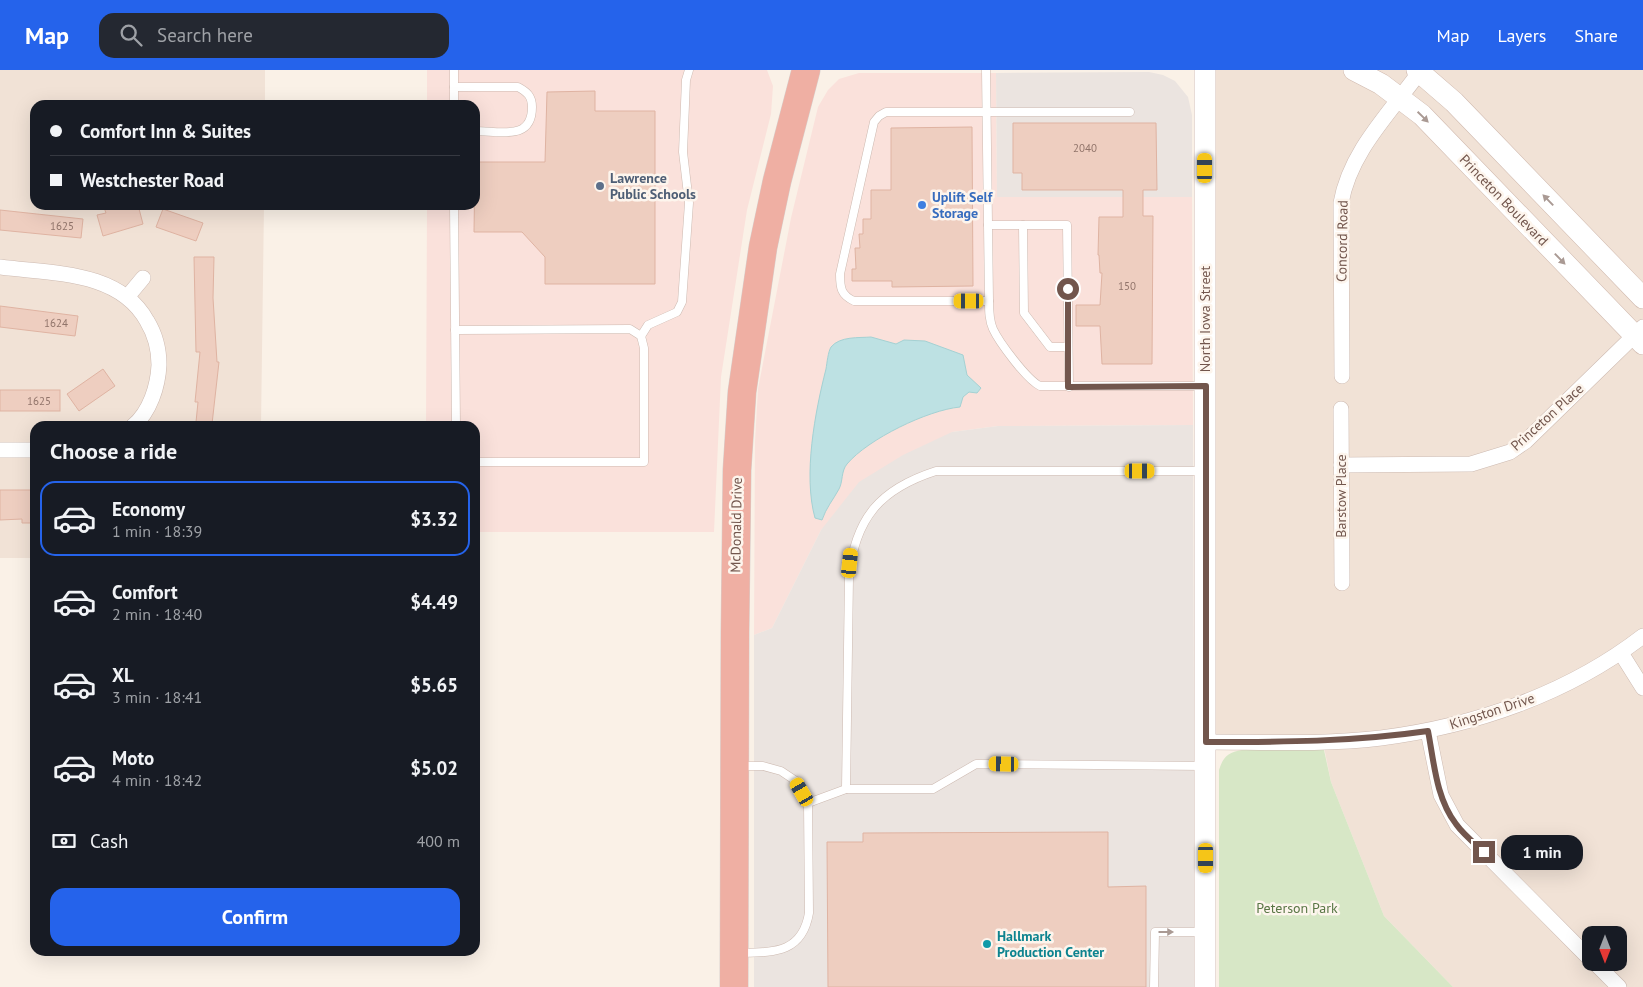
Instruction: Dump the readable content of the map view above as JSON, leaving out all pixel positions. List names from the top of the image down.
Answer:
{
  "streets": {
    "highway": ["McDonald Drive"],
    "main road": ["Princeton Boulevard", "North Iowa Street"],
    "street": [
      "Concord Road",
      "Princeton Place",
      "Barstow Place",
      "Kingston Drive"
    ]
  },
  "crossings": [
    ["Princeton Boulevard", "Concord Road"],
    ["Princeton Boulevard", "Princeton Place"],
    ["North Iowa Street", "Kingston Drive"],
    ["Princeton Place", "Barstow Place"]
  ],
  "parks": ["Peterson Park"],
  "places": ["Lawrence Public Schools", "Uplift Self Storage", "Hallmark Production Center"],
  "house_numbers": [
    "2040",
    "1625",
    "150",
    "1624",
    "1625"
  ],
  "north": "bottom",
  "page": {
    "header": "Map",
    "search": "Search here",
    "nav": ["Map", "Layers", "Share"],
    "banner": ["Comfort Inn & Suites", "Westchester Road"],
    "heading": "Choose a ride",
    "list": [
      {
        "name": "Economy",
        "note": "1 min · 18:39",
        "value": "$3.32"
      },
      {
        "name": "Comfort",
        "note": "2 min · 18:40",
        "value": "$4.49"
      },
      {
        "name": "XL",
        "note": "3 min · 18:41",
        "value": "$5.65"
      },
      {
        "name": "Moto",
        "note": "4 min · 18:42",
        "value": "$5.02"
      }
    ],
    "pay": ["Cash", "400 m"],
    "bubble": "1 min",
    "buttons": "Confirm"
  }
}
